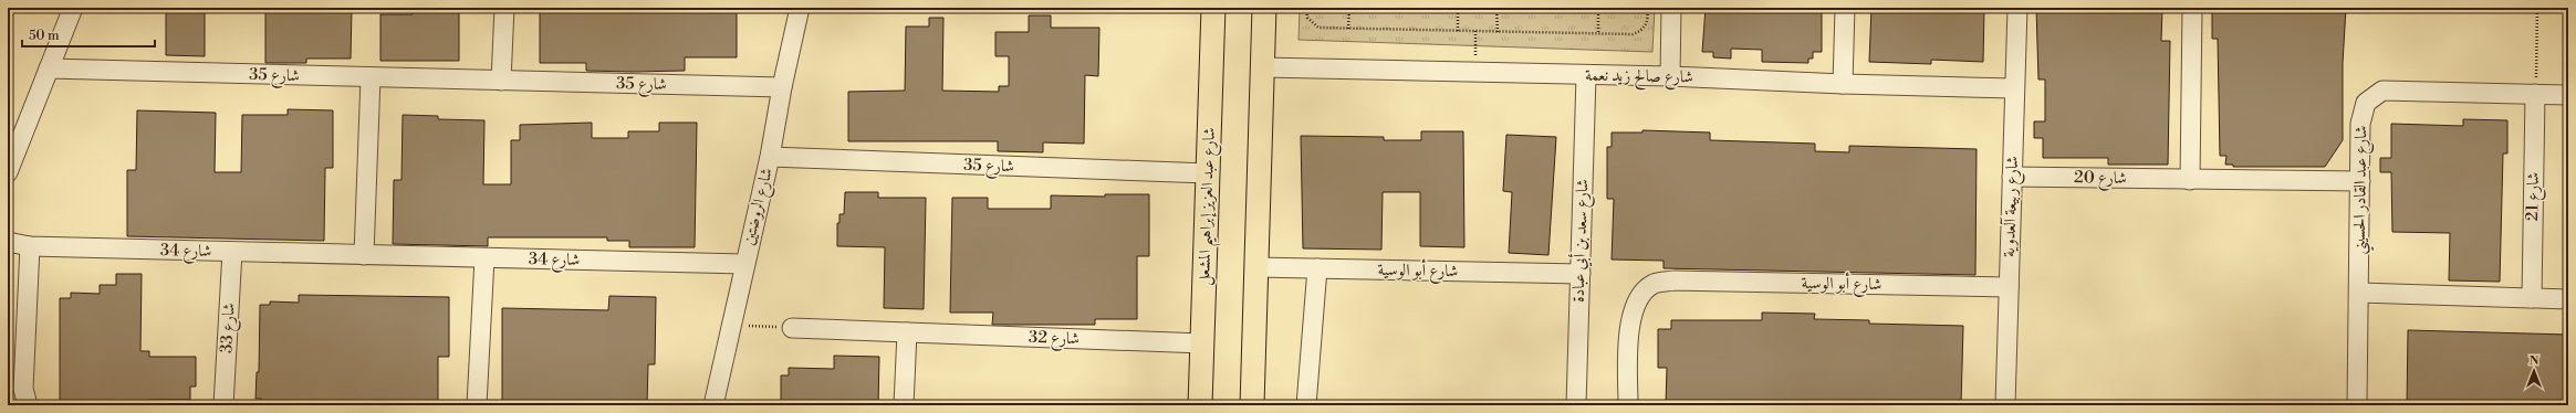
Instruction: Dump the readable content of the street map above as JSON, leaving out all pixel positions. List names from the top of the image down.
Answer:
{
  "streets": {
    "main road": ["شارع عبد العزيز إبراهيم المشعل"],
    "street": [
      "شارع 35",
      "شارع صالح زيد نعمة",
      "شارع 20",
      "شارع عبد القادر الحسيني",
      "شارع 21",
      "شارع الروضتين",
      "شارع ربيعة آلعدوية",
      "شارع سعد بن أبي عبادة",
      "شارع 34",
      "شارع أبو الوسية",
      "شارع 33",
      "شارع 32"
    ]
  },
  "crossings": [
    ["شارع 35", "شارع الروضتين"],
    ["شارع 35", "شارع عبد العزيز إبراهيم المشعل"],
    ["شارع صالح زيد نعمة", "شارع ربيعة آلعدوية"],
    ["شارع صالح زيد نعمة", "شارع سعد بن أبي عبادة"],
    ["شارع 20", "شارع عبد القادر الحسيني"],
    ["شارع 20", "شارع ربيعة آلعدوية"],
    ["شارع عبد القادر الحسيني", "شارع 21"],
    ["شارع الروضتين", "شارع 34"],
    ["شارع عبد العزيز إبراهيم المشعل", "شارع 32"],
    ["شارع ربيعة آلعدوية", "شارع أبو الوسية"],
    ["شارع سعد بن أبي عبادة", "شارع أبو الوسية"],
    ["شارع 34", "شارع 33"]
  ],
  "scale_bar": "50 m",
  "north": "top"
}
